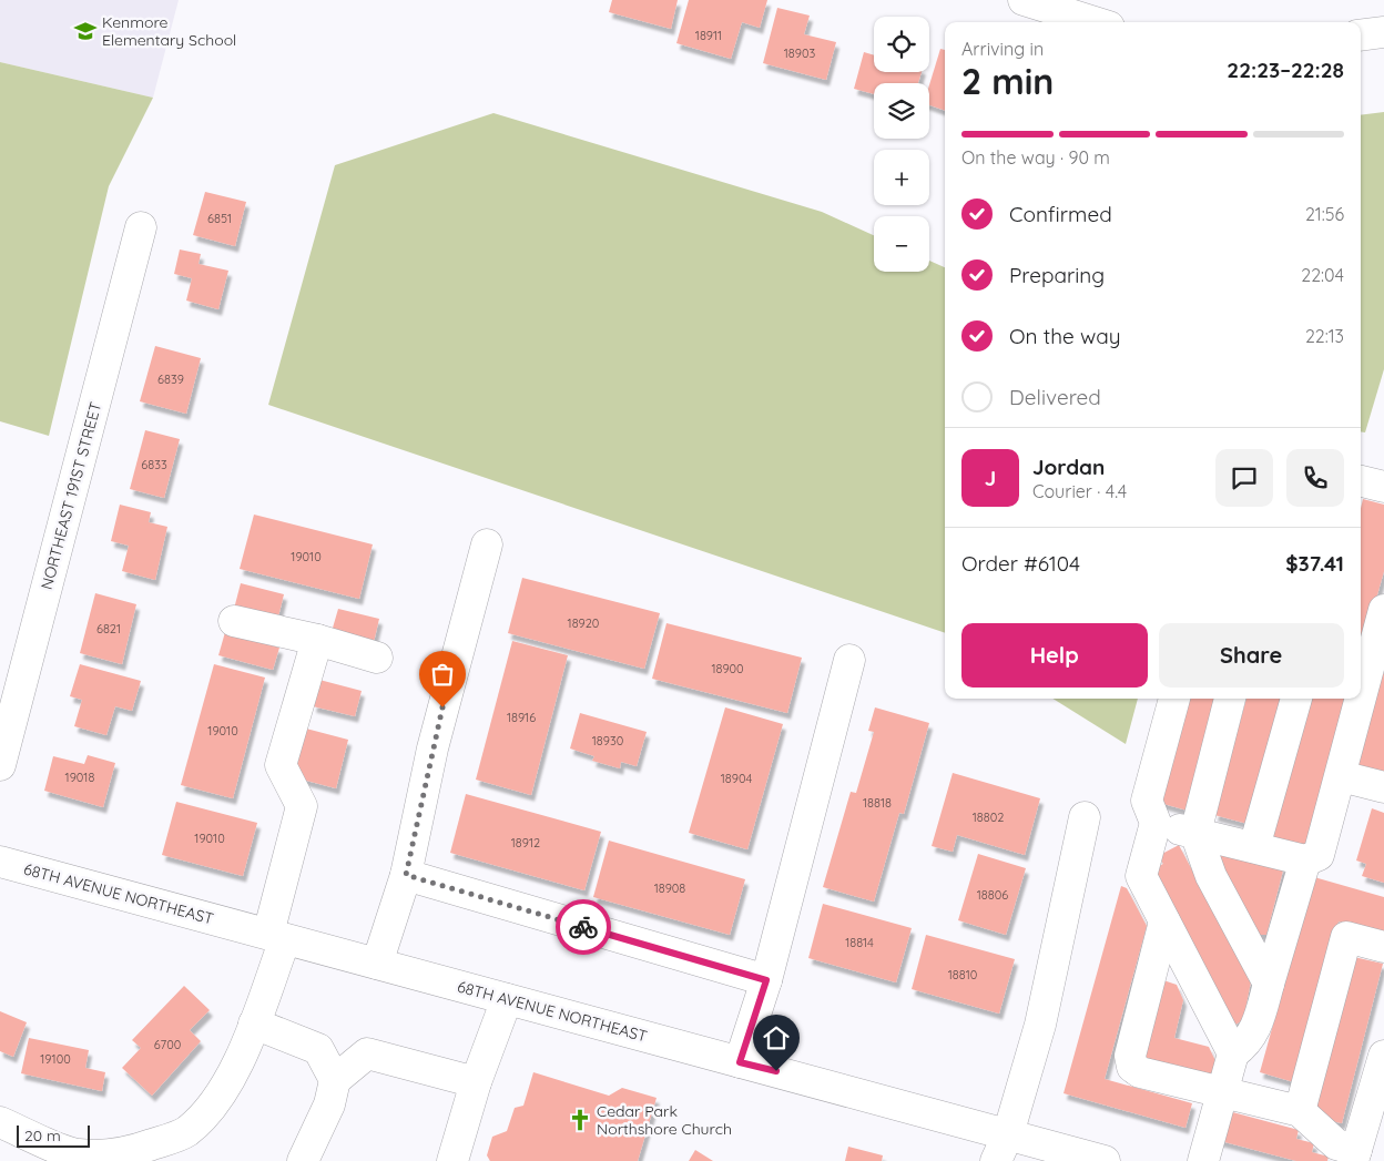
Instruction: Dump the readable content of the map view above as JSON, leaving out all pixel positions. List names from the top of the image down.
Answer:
{
  "streets": {
    "street": ["NORTHEAST 191ST STREET", "68TH AVENUE NORTHEAST"]
  },
  "places": {
    "school or university": ["Kenmore Elementary School"],
    "church": ["Cedar Park Northshore Church"]
  },
  "house_numbers": [
    "18911",
    "18903",
    "6851",
    "6839",
    "6833",
    "19010",
    "18920",
    "6821",
    "18900",
    "18916",
    "19010",
    "18930",
    "19018",
    "18904",
    "18818",
    "18802",
    "19010",
    "18912",
    "18908",
    "18806",
    "18814",
    "18810",
    "6700",
    "19100"
  ],
  "scale_bar": "20 m",
  "page": {
    "map_buttons": ["+", "−"],
    "heading": ["2 min", "Arriving in", "22:23–22:28"],
    "panel": [
      "Jordan",
      "Courier · 4.4",
      "Order #6104",
      "$37.41"
    ],
    "bar": "On the way · 90 m",
    "list": [
      ["Confirmed", "21:56"],
      ["Preparing", "22:04"],
      ["On the way", "22:13"],
      "Delivered"
    ],
    "round": "J",
    "buttons": ["Help", "Share"],
    "scale": "20 m"
  }
}
